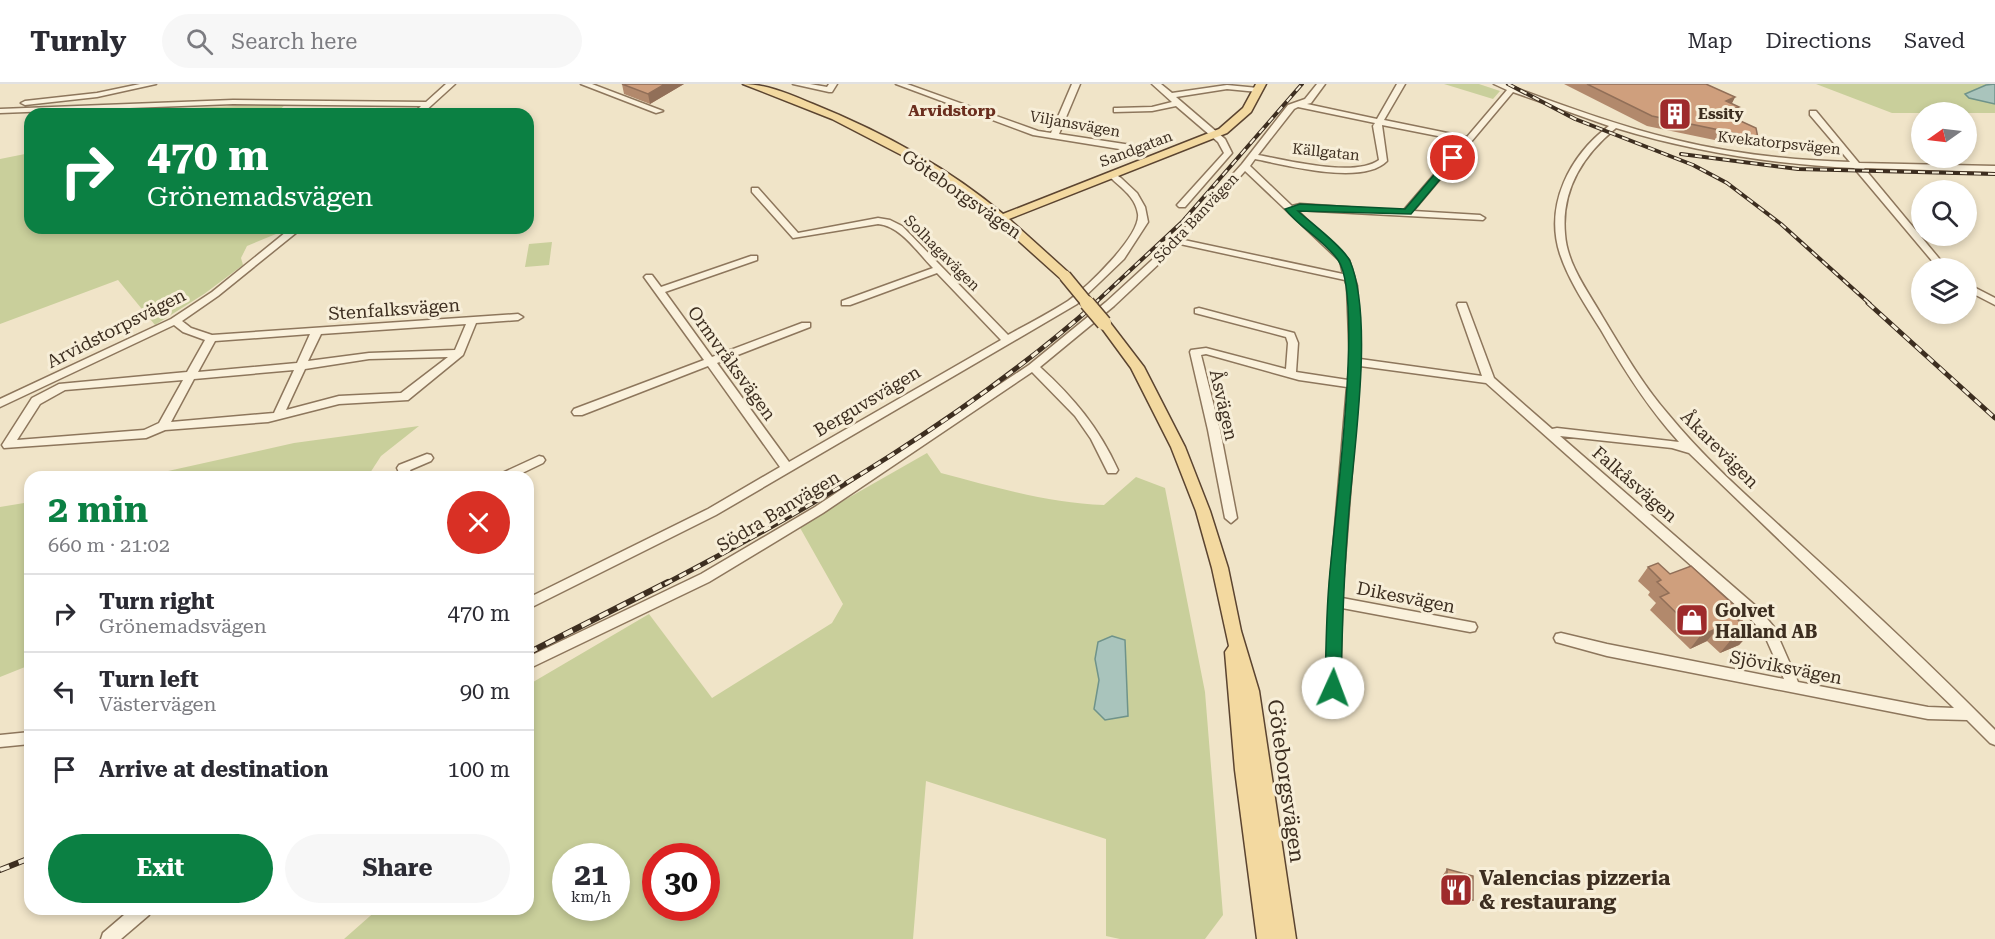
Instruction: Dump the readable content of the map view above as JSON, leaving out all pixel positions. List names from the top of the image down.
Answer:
{
  "streets": {
    "main road": ["Sandgatan", "Göteborgsvägen"],
    "street": [
      "Viljansvägen",
      "Kvekatorpsvägen",
      "Källgatan",
      "Södra Banvägen",
      "Solhagavägen",
      "Stenfalksvägen",
      "Arvidstorpsvägen",
      "Ormvråksvägen",
      "Berguvsvägen",
      "Åsvägen",
      "Åkarevägen",
      "Falkåsvägen",
      "Dikesvägen",
      "Sjöviksvägen"
    ]
  },
  "crossings": [
    ["Kvekatorpsvägen", "Åkarevägen"],
    ["Sandgatan", "Göteborgsvägen"],
    ["Sandgatan", "Berguvsvägen"],
    ["Källgatan", "Södra Banvägen"],
    ["Solhagavägen", "Berguvsvägen"],
    ["Stenfalksvägen", "Arvidstorpsvägen"],
    ["Ormvråksvägen", "Berguvsvägen"],
    ["Åkarevägen", "Sjöviksvägen"],
    ["Falkåsvägen", "Sjöviksvägen"]
  ],
  "districts": ["Arvidstorp"],
  "places": {
    "building": ["Essity"],
    "shop": ["Golvet Halland AB"],
    "restaurant": ["Valencias pizzeria & restaurang"]
  },
  "north": "left",
  "page": {
    "header": "Turnly",
    "search": "Search here",
    "nav": ["Map", "Directions", "Saved"],
    "turn": ["470 m", "Grönemadsvägen"],
    "heading": ["2 min", "660 m · 21:02"],
    "list": [
      {
        "name": "Turn right",
        "note": "Grönemadsvägen",
        "value": "470 m"
      },
      {
        "name": "Turn left",
        "note": "Västervägen",
        "value": "90 m"
      },
      {
        "name": "Arrive at destination",
        "value": "100 m"
      }
    ],
    "buttons": ["Exit", "Share"],
    "speed": "21 km/h",
    "limit": "30"
  }
}
